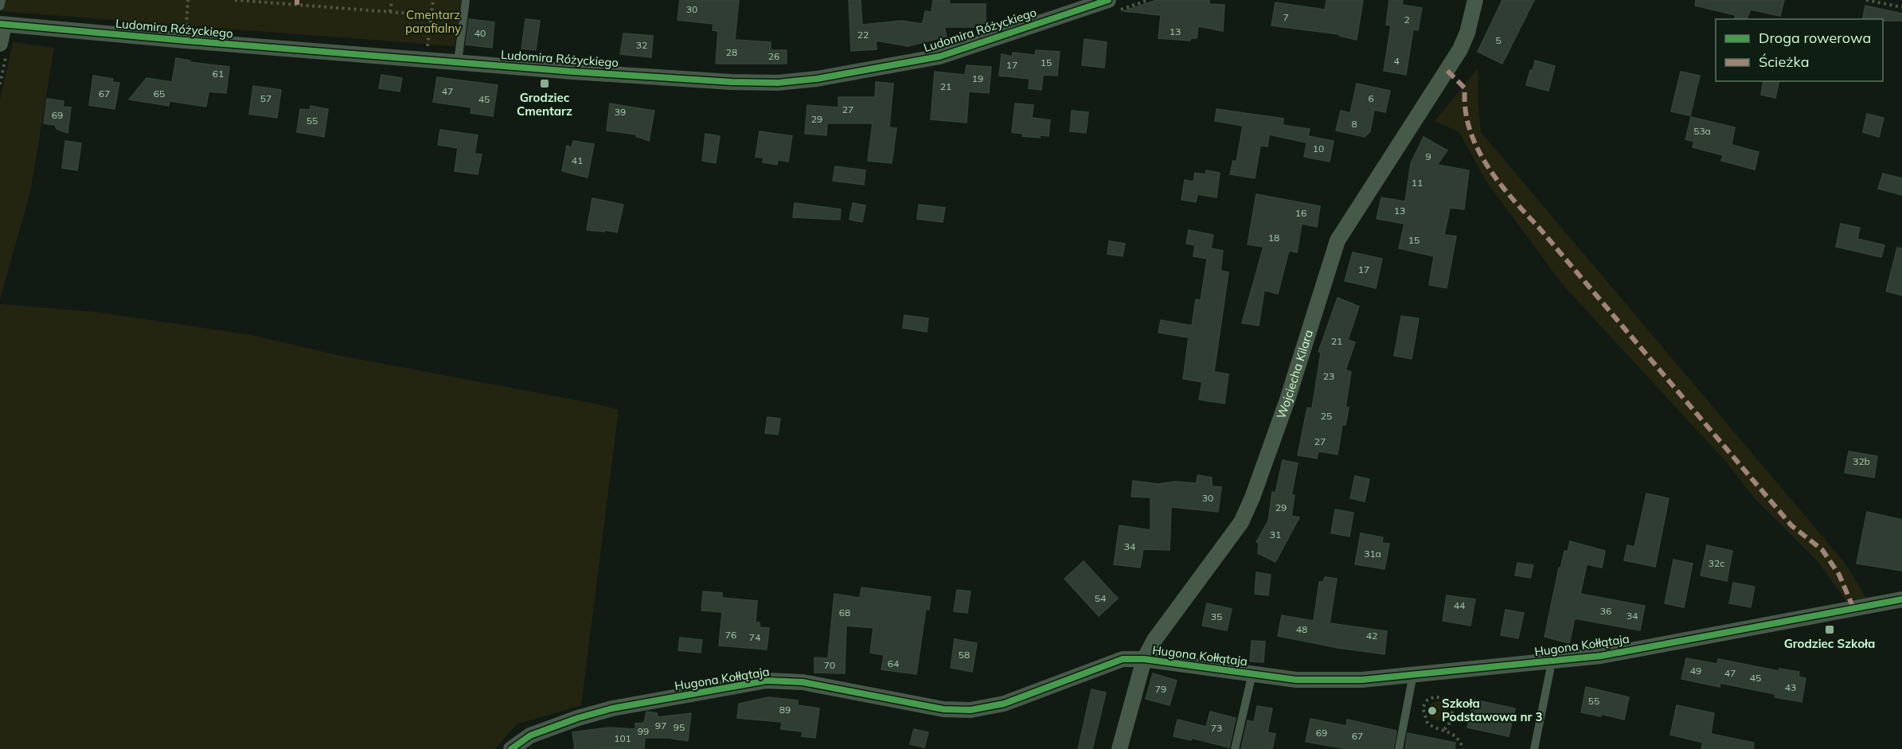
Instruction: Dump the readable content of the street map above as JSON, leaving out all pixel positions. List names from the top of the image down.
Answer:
{
  "streets": {
    "street": ["Ludomira Różyckiego", "Wojciecha Kilara", "Hugona Kołłątaja"]
  },
  "crossings": [
    ["Wojciecha Kilara", "Hugona Kołłątaja"]
  ],
  "parks": ["Cmentarz parafialny"],
  "places": {
    "transit": ["Grodziec Cmentarz", "Grodziec Szkoła"],
    "other": ["Szkoła Podstawowa nr 3"]
  },
  "house_numbers": [
    "30",
    "7",
    "2",
    "13",
    "40",
    "22",
    "5",
    "32",
    "28",
    "26",
    "4",
    "15",
    "17",
    "61",
    "19",
    "21",
    "47",
    "67",
    "65",
    "57",
    "6",
    "45",
    "27",
    "39",
    "69",
    "29",
    "55",
    "8",
    "53a",
    "10",
    "9",
    "41",
    "11",
    "13",
    "16",
    "18",
    "15",
    "17",
    "21",
    "23",
    "25",
    "27",
    "32b",
    "30",
    "29",
    "31",
    "34",
    "31a",
    "32c",
    "54",
    "44",
    "36",
    "68",
    "34",
    "35",
    "48",
    "76",
    "42",
    "74",
    "58",
    "64",
    "70",
    "49",
    "47",
    "45",
    "43",
    "79",
    "55",
    "89",
    "97",
    "95",
    "73",
    "99",
    "69",
    "67",
    "101"
  ],
  "legend": ["Droga rowerowa", "Ścieżka"]
}
